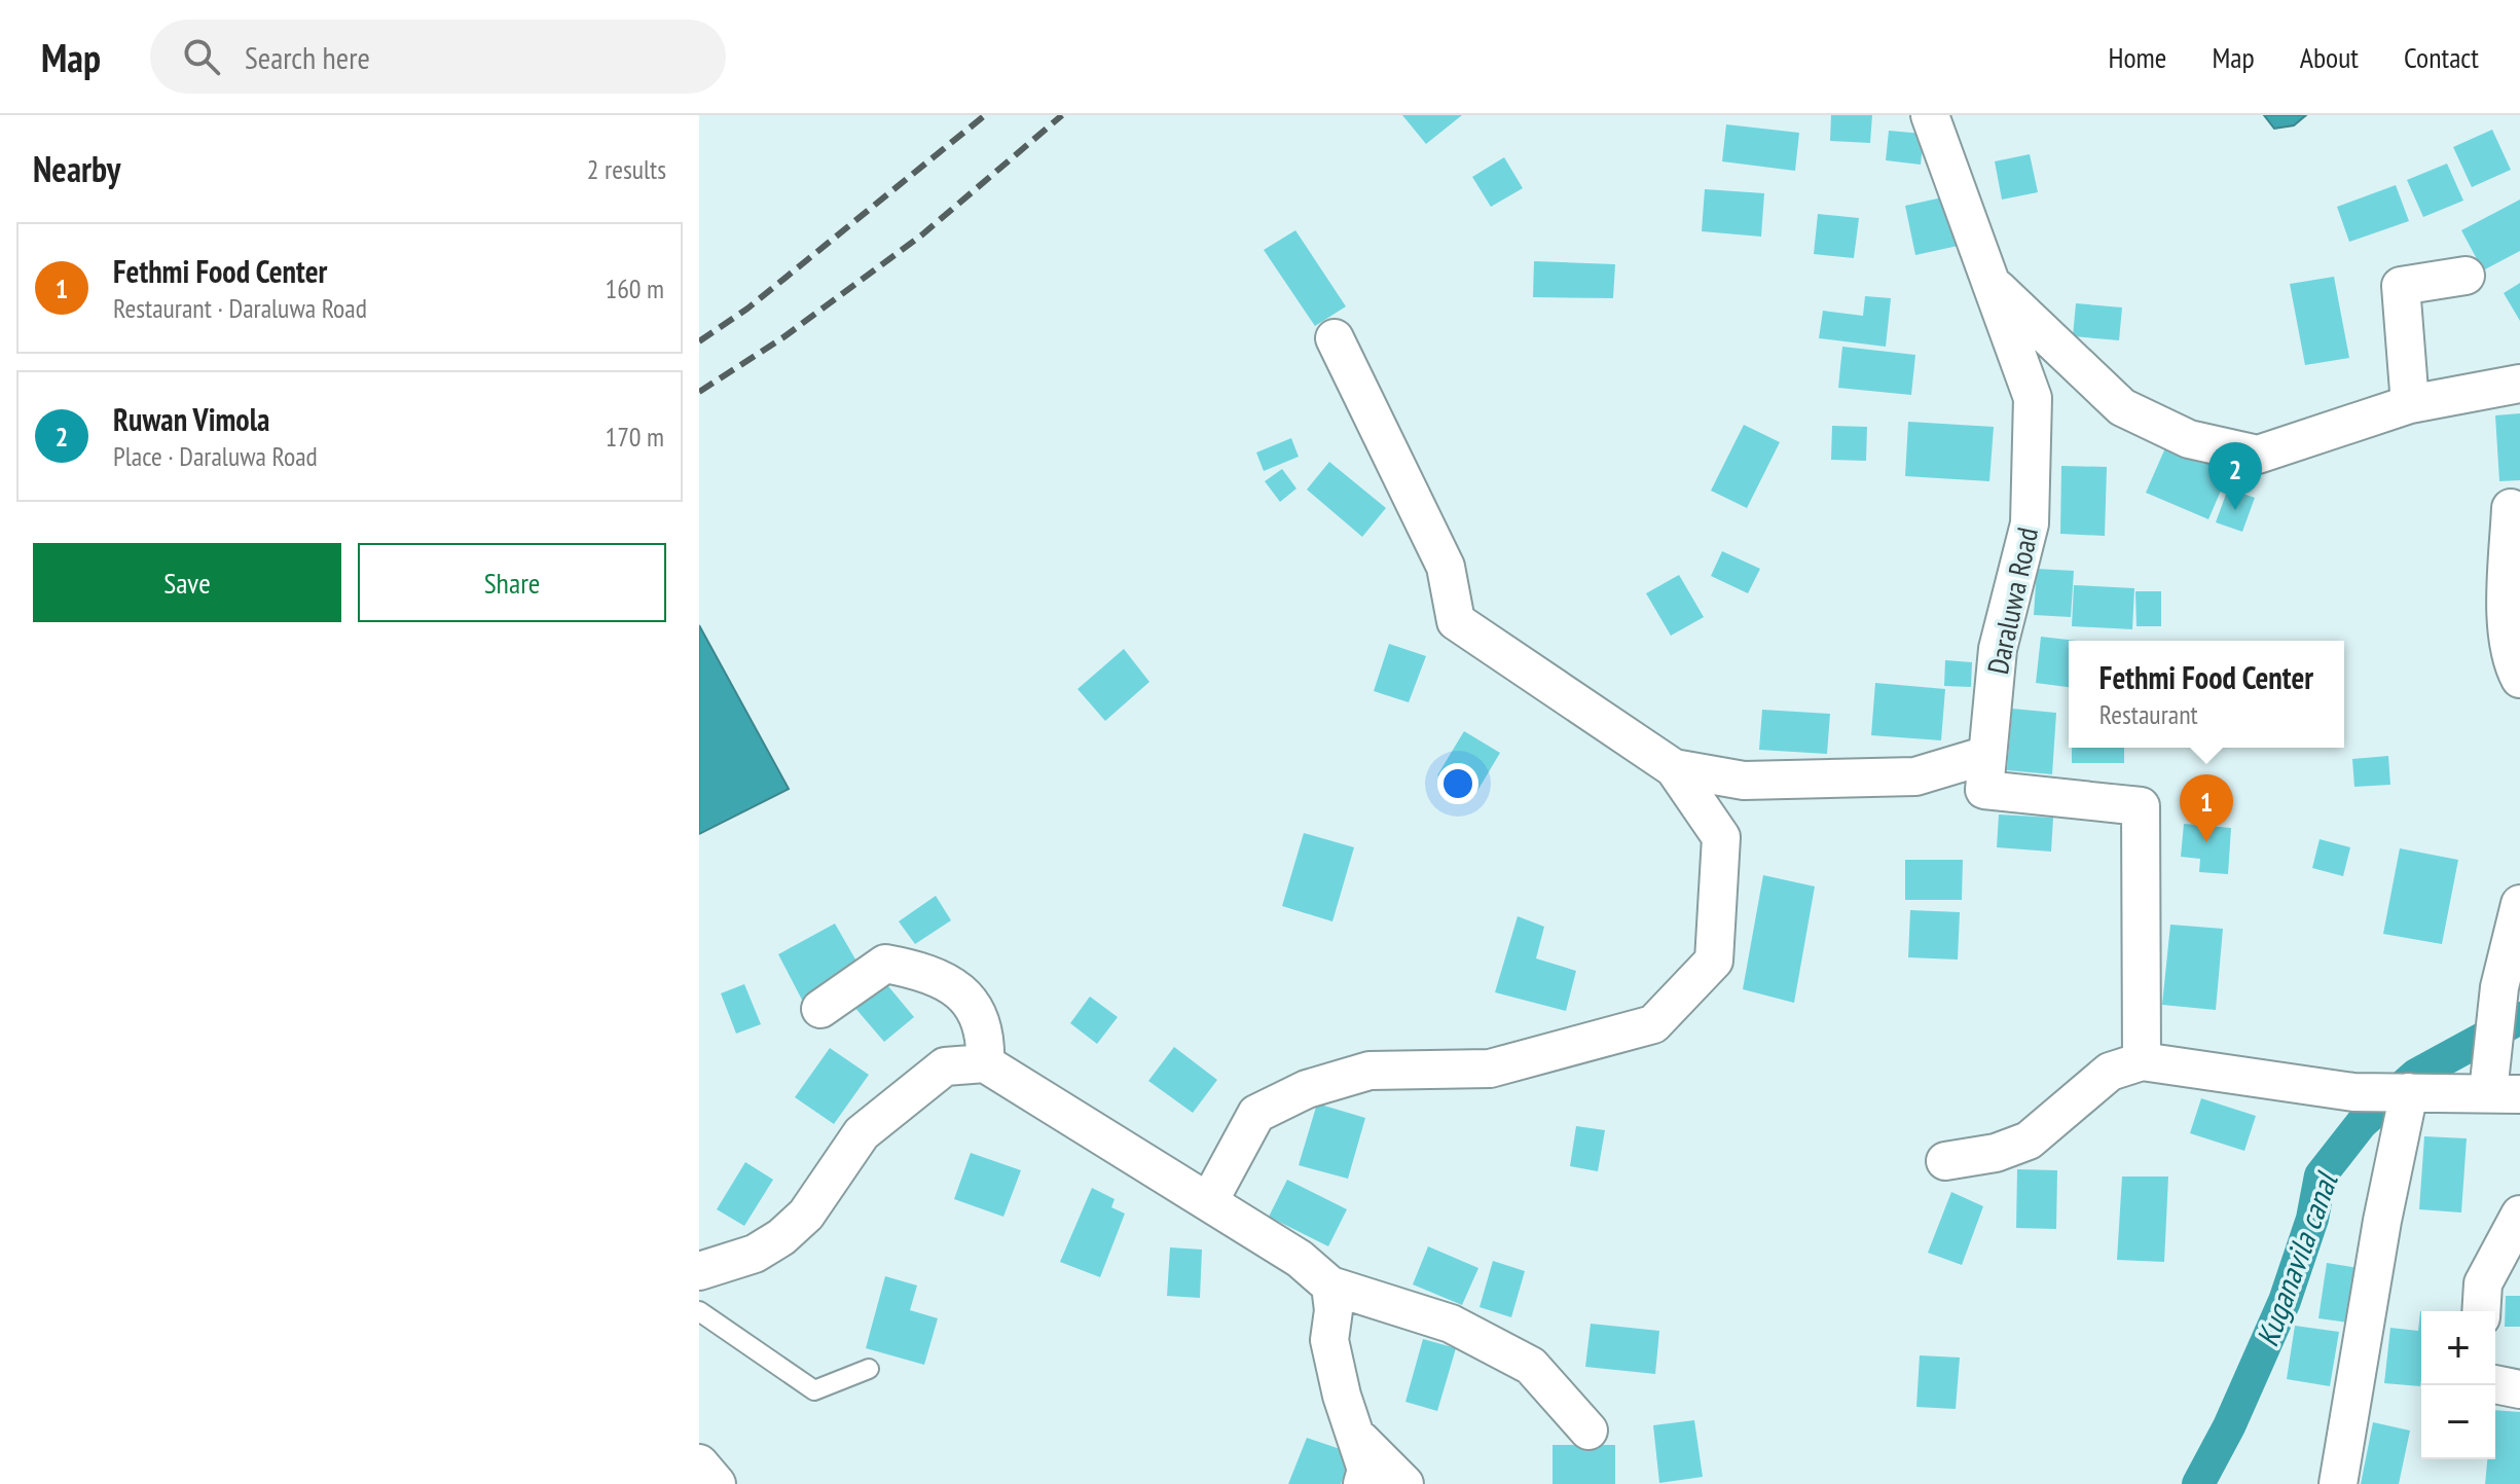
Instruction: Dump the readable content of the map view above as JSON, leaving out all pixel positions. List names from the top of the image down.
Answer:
{
  "streets": {
    "street": ["Daraluwa Road"]
  },
  "water": ["Kuganavila canal"],
  "page": {
    "header": "Map",
    "search": "Search here",
    "nav": [
      "Home",
      "Map",
      "About",
      "Contact"
    ],
    "heading": ["Nearby", "2 results"],
    "list": [
      {
        "mark": "1",
        "name": "Fethmi Food Center",
        "note": "Restaurant · Daraluwa Road",
        "value": "160 m"
      },
      {
        "mark": "2",
        "name": "Ruwan Vimola",
        "note": "Place · Daraluwa Road",
        "value": "170 m"
      }
    ],
    "pins": ["2", "1"],
    "buttons": ["Save", "Share"],
    "popup": ["Fethmi Food Center", "Restaurant"],
    "map_buttons": ["+", "−"]
  }
}
